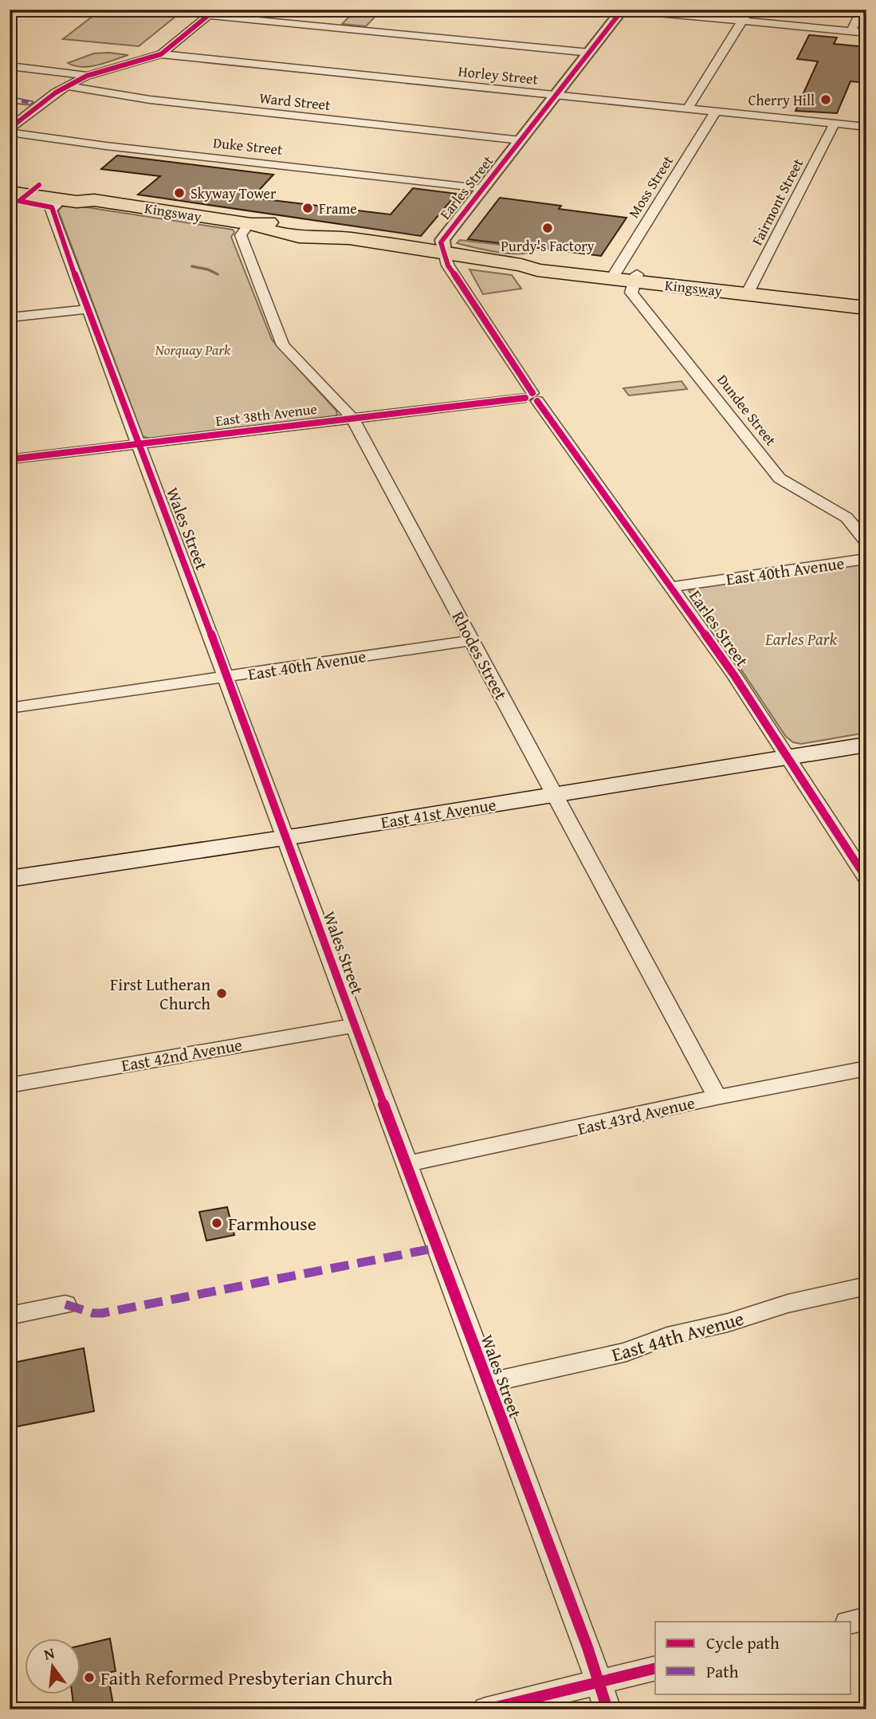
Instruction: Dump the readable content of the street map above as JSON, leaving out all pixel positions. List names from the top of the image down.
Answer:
{
  "streets": {
    "main road": ["Kingsway", "East 41st Avenue"],
    "street": [
      "Horley Street",
      "Ward Street",
      "Duke Street",
      "Moss Street",
      "Earles Street",
      "Fairmont Street",
      "Dundee Street",
      "East 38th Avenue",
      "Wales Street",
      "East 40th Avenue",
      "Rhodes Street",
      "East 42nd Avenue",
      "East 43rd Avenue",
      "East 44th Avenue"
    ]
  },
  "crossings": [
    ["Horley Street", "Moss Street"],
    ["Horley Street", "Earles Street"],
    ["Horley Street", "Fairmont Street"],
    ["Ward Street", "Earles Street"],
    ["Duke Street", "Earles Street"],
    ["Moss Street", "Kingsway"],
    ["Earles Street", "Kingsway"],
    ["Earles Street", "East 38th Avenue"],
    ["Earles Street", "East 40th Avenue"],
    ["Earles Street", "East 41st Avenue"],
    ["Fairmont Street", "Kingsway"],
    ["Kingsway", "Dundee Street"],
    ["Kingsway", "Wales Street"],
    ["Kingsway", "Rhodes Street"],
    ["East 38th Avenue", "Wales Street"],
    ["East 38th Avenue", "Rhodes Street"],
    ["Wales Street", "East 40th Avenue"],
    ["Wales Street", "East 41st Avenue"],
    ["Wales Street", "East 42nd Avenue"],
    ["Wales Street", "East 43rd Avenue"],
    ["Wales Street", "East 44th Avenue"],
    ["East 40th Avenue", "Rhodes Street"],
    ["Rhodes Street", "East 41st Avenue"],
    ["Rhodes Street", "East 43rd Avenue"]
  ],
  "parks": ["Norquay Park", "Earles Park"],
  "places": [
    "Cherry Hill",
    "Skyway Tower",
    "Frame",
    "Purdy's Factory",
    "First Lutheran Church",
    "Farmhouse",
    "Faith Reformed Presbyterian Church"
  ],
  "legend": ["Cycle path", "Path"],
  "north": "top"
}
